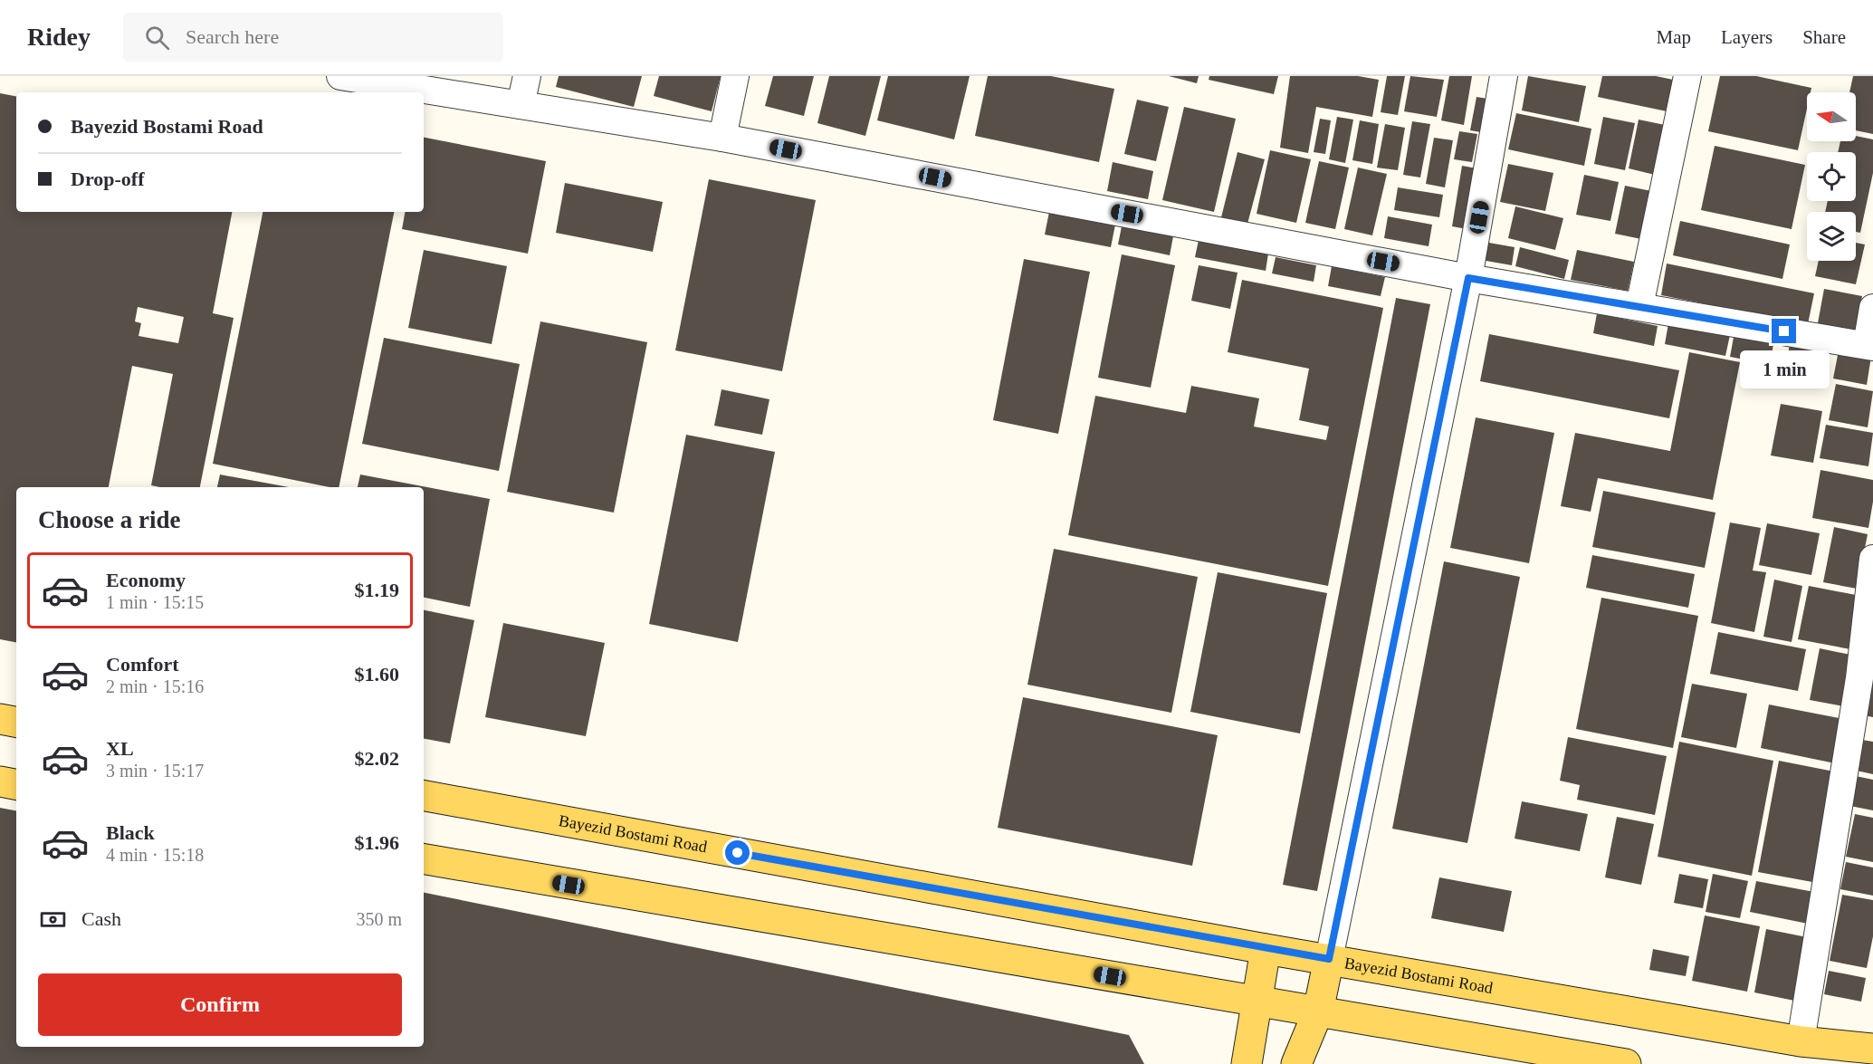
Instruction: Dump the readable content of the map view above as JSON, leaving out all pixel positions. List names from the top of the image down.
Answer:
{
  "streets": {
    "main road": ["Bayezid Bostami Road"]
  },
  "north": "left",
  "page": {
    "header": "Ridey",
    "search": "Search here",
    "nav": ["Map", "Layers", "Share"],
    "banner": ["Bayezid Bostami Road", "Drop-off"],
    "bubble": "1 min",
    "heading": "Choose a ride",
    "list": [
      {
        "name": "Economy",
        "note": "1 min · 15:15",
        "value": "$1.19"
      },
      {
        "name": "Comfort",
        "note": "2 min · 15:16",
        "value": "$1.60"
      },
      {
        "name": "XL",
        "note": "3 min · 15:17",
        "value": "$2.02"
      },
      {
        "name": "Black",
        "note": "4 min · 15:18",
        "value": "$1.96"
      }
    ],
    "pay": ["Cash", "350 m"],
    "buttons": "Confirm"
  }
}
